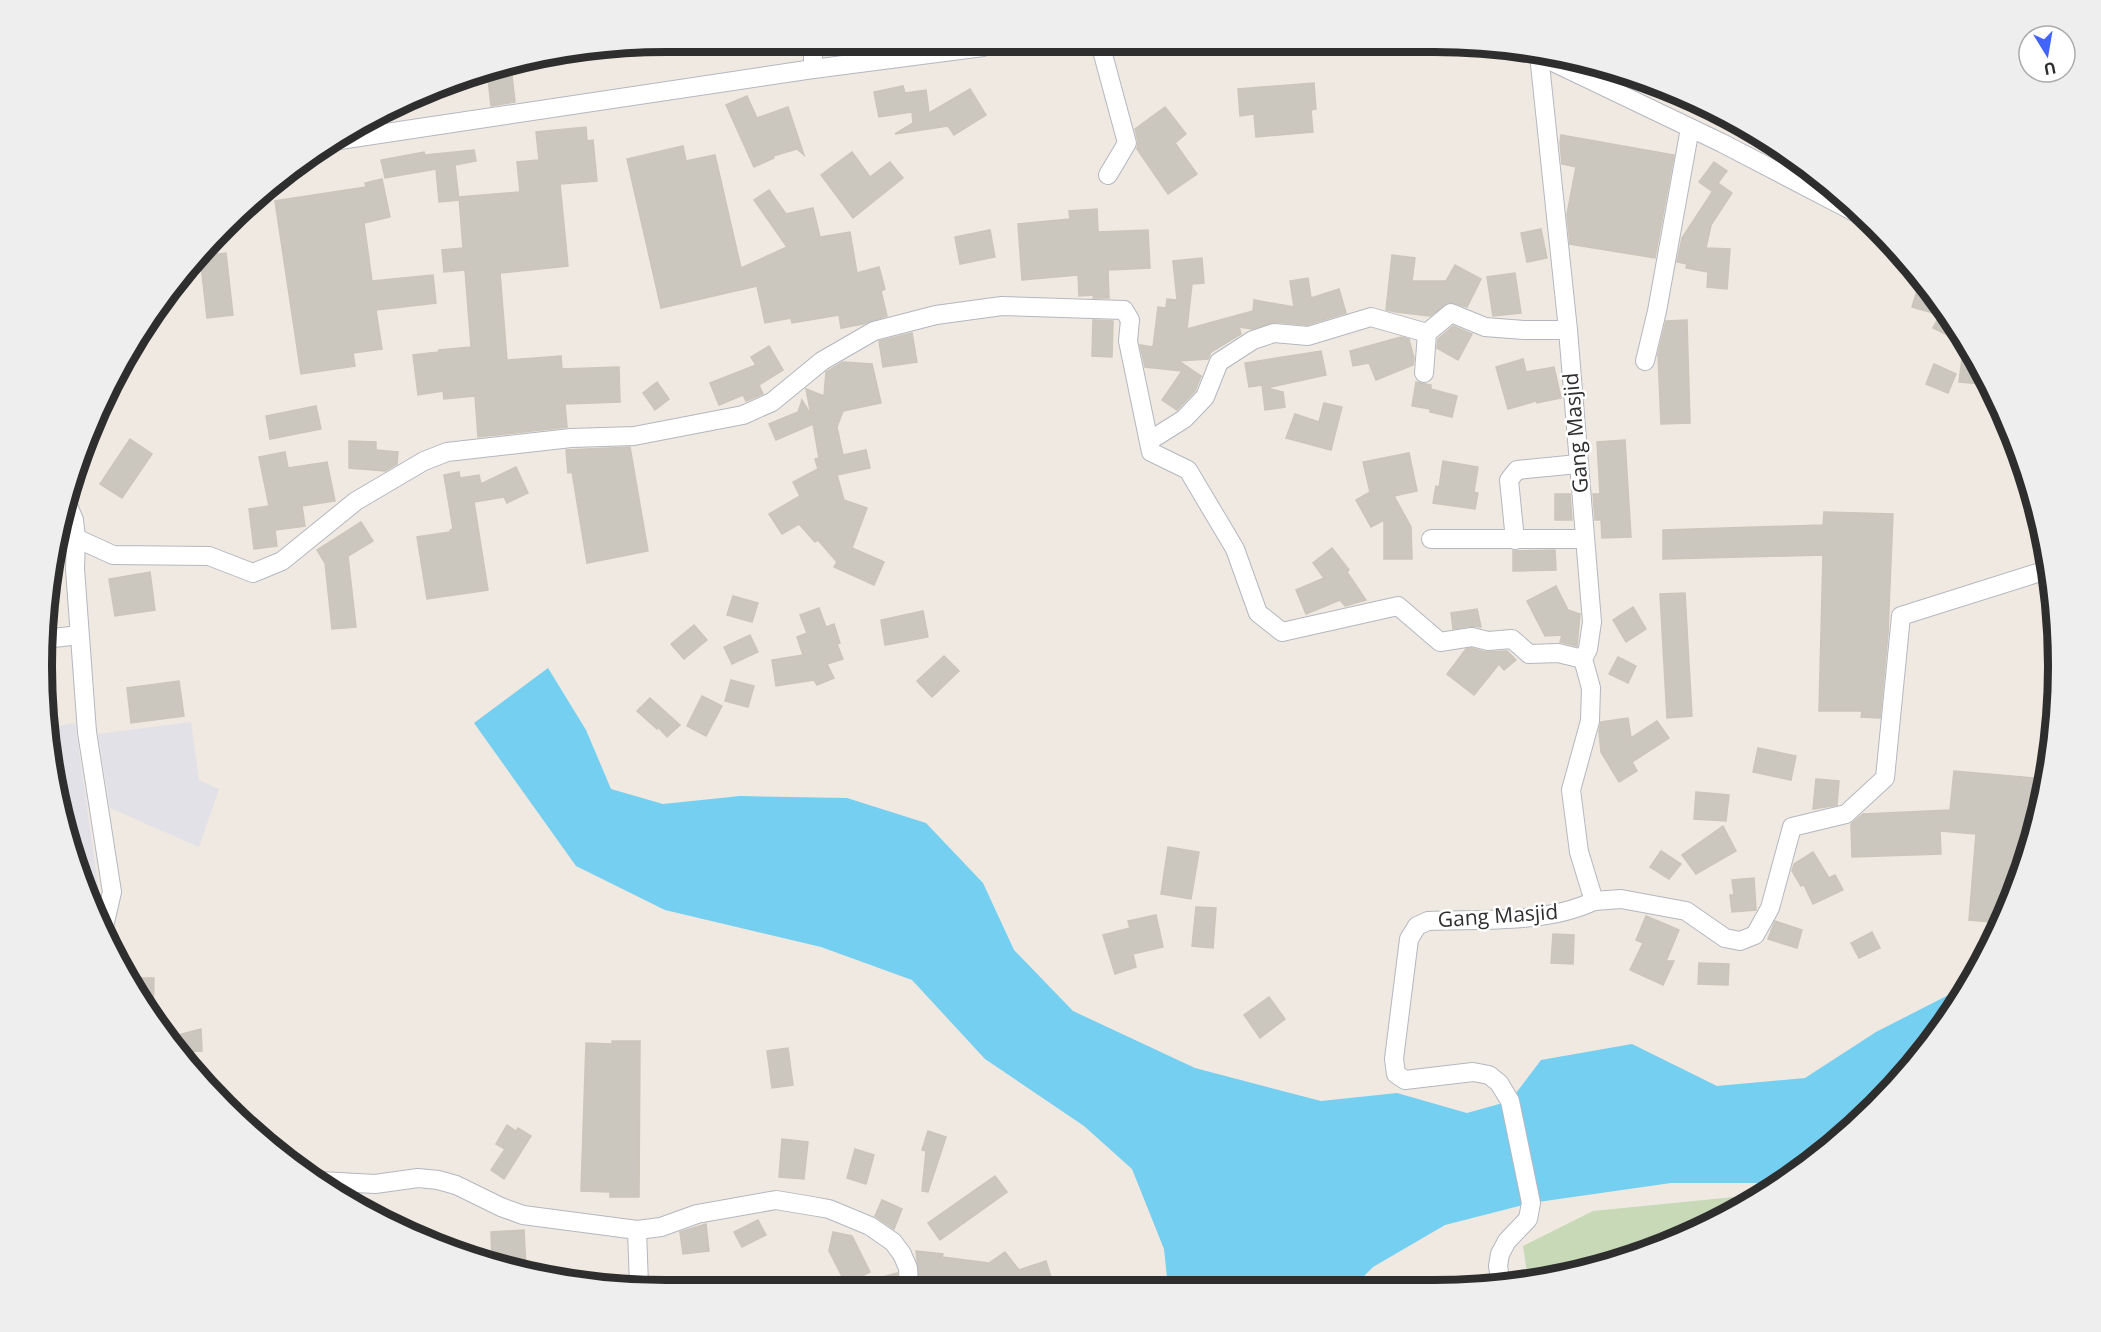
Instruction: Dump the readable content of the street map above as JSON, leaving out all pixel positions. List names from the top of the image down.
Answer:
{
  "streets": {
    "street": ["Gang Masjid"]
  },
  "north": "bottom"
}
